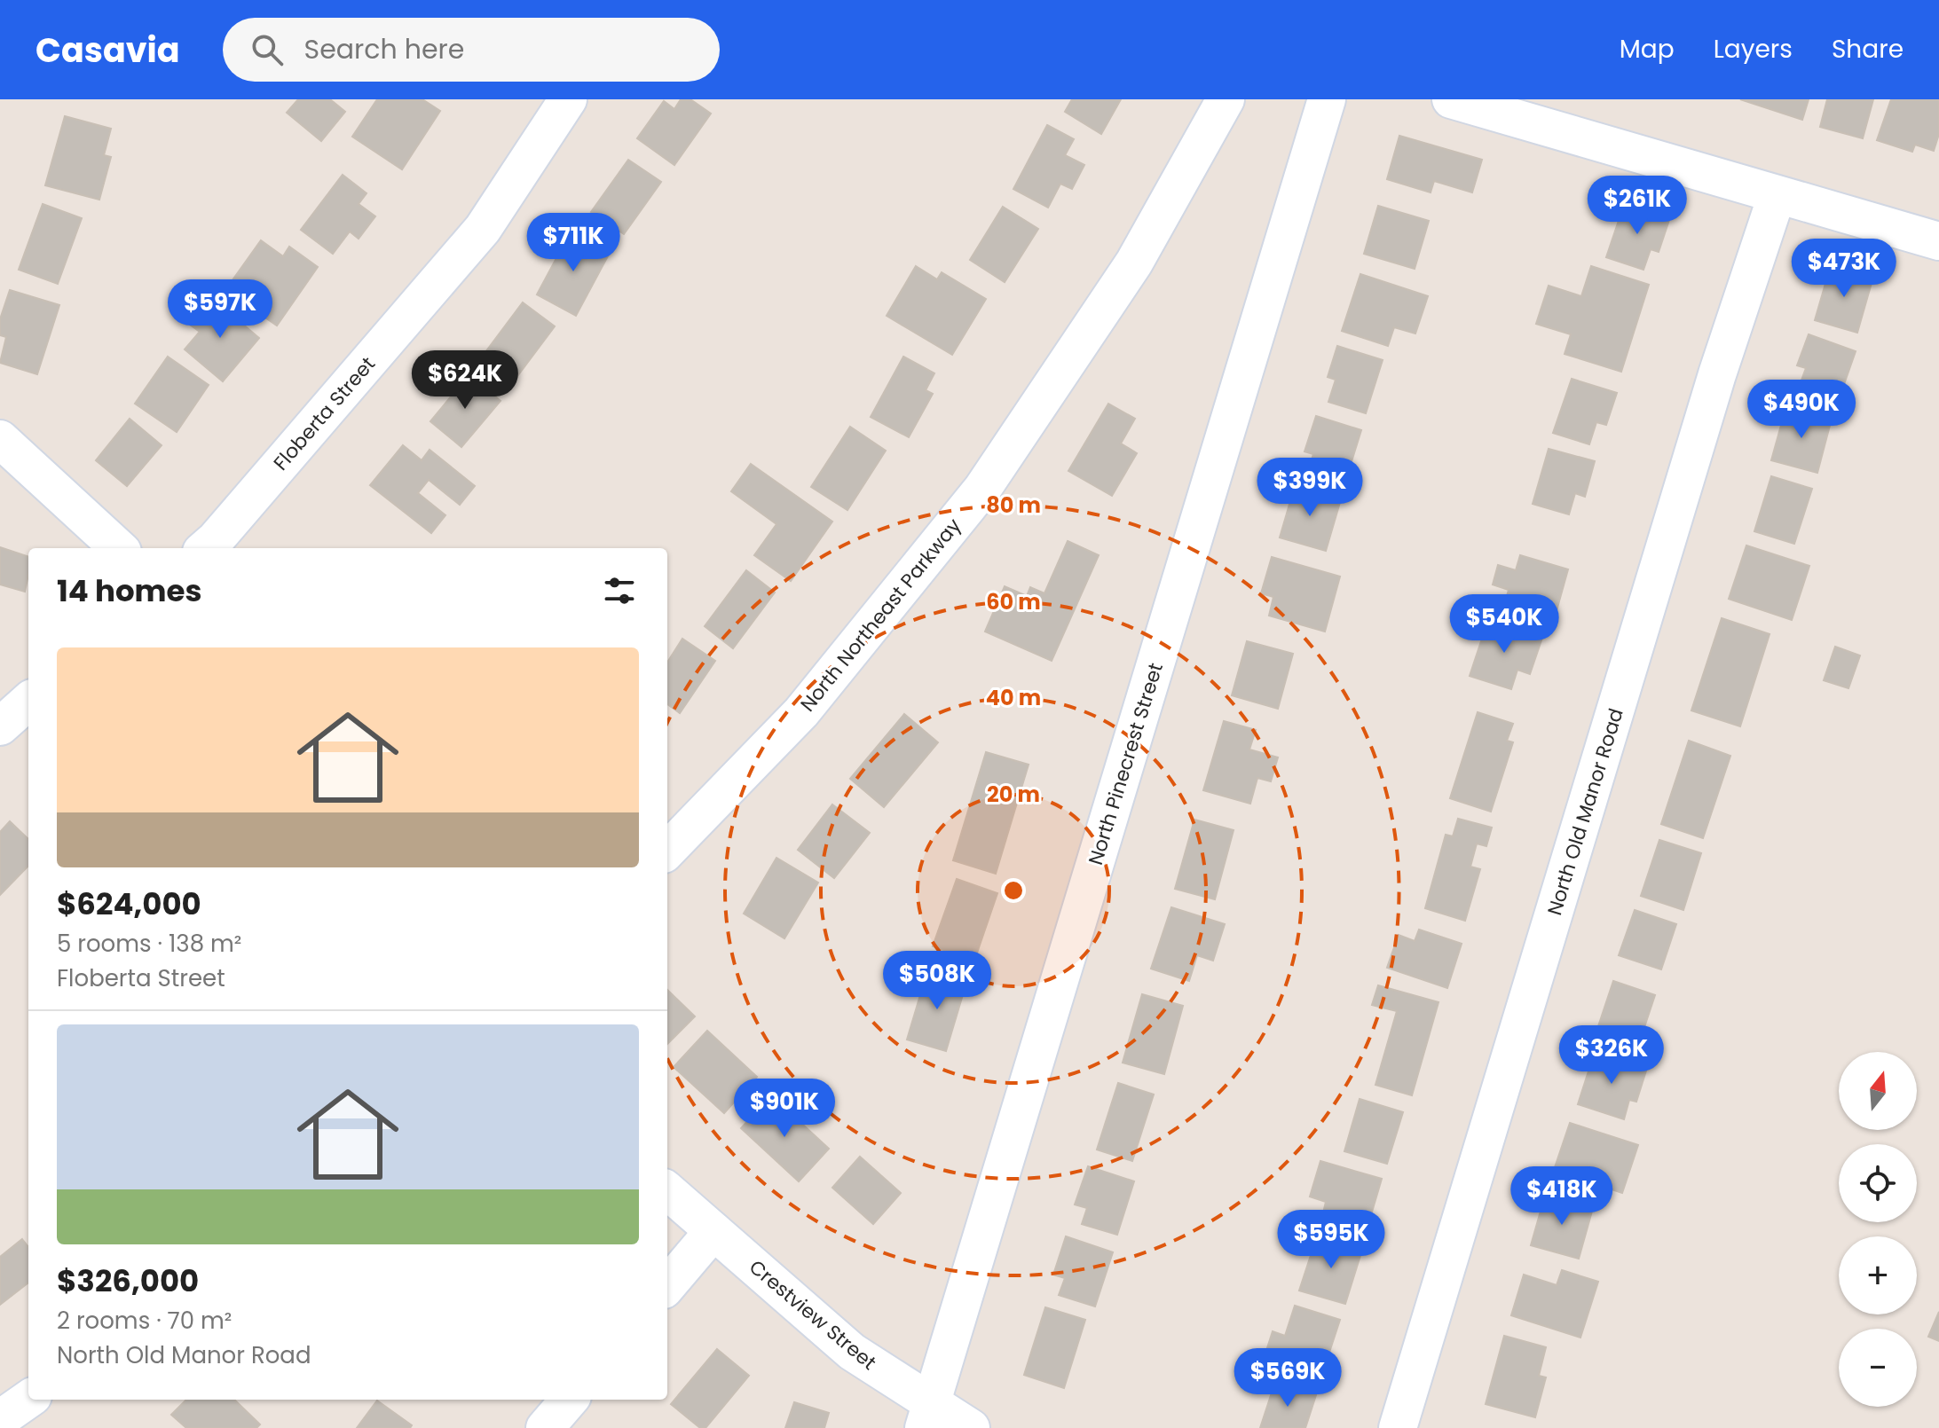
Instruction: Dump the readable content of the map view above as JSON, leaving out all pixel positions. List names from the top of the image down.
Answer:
{
  "streets": {
    "street": [
      "Floberta Street",
      "North Northeast Parkway",
      "North Pinecrest Street",
      "North Old Manor Road",
      "Crestview Street"
    ]
  },
  "crossings": [
    ["North Pinecrest Street", "Crestview Street"]
  ],
  "north": "top",
  "page": {
    "header": "Casavia",
    "search": "Search here",
    "nav": ["Map", "Layers", "Share"],
    "price": [
      "$261K",
      "$711K",
      "$473K",
      "$597K",
      "$624K",
      "$490K",
      "$399K",
      "$540K",
      "$508K",
      "$326K",
      "$901K",
      "$418K",
      "$595K",
      "$569K"
    ],
    "heading": "14 homes",
    "list": [
      {
        "name": "$624,000",
        "note": "5 rooms · 138 m² · Floberta Street"
      },
      {
        "name": "$326,000",
        "note": "2 rooms · 70 m² · North Old Manor Road"
      }
    ],
    "map_buttons": ["+", "−"]
  },
  "rings": [
    "80 m",
    "60 m",
    "40 m",
    "20 m"
  ]
}
